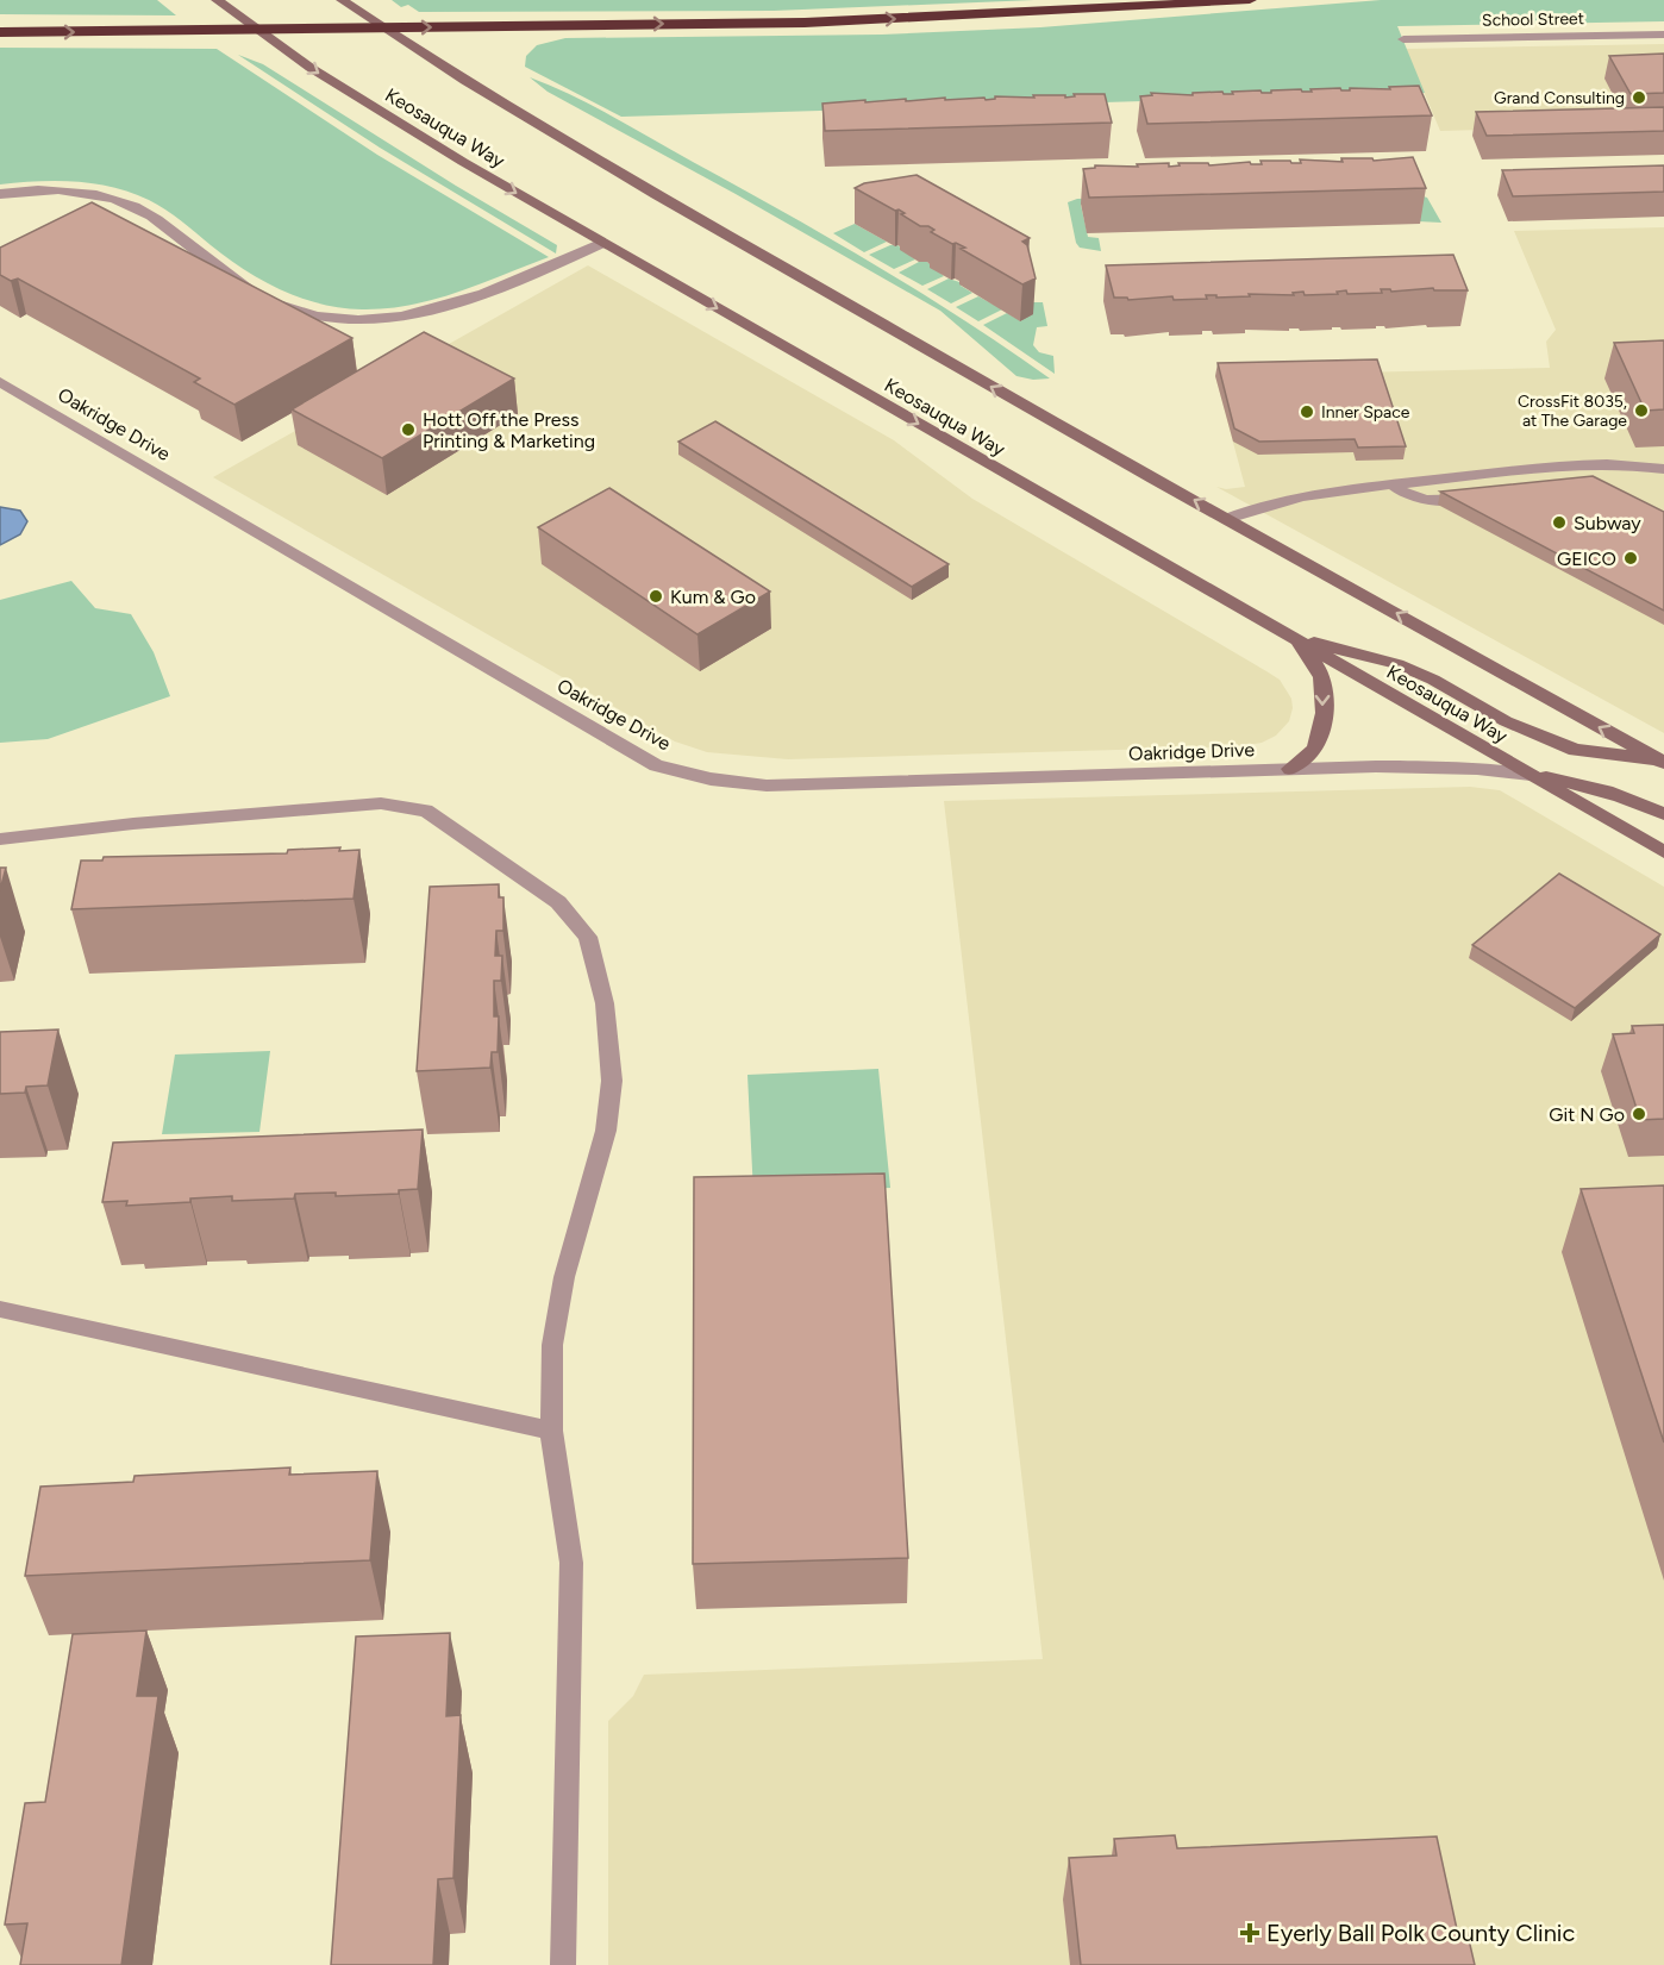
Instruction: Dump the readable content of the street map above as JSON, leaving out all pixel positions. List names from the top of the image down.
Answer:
{
  "streets": {
    "main road": ["Keosauqua Way"],
    "street": ["School Street", "Oakridge Drive"]
  },
  "crossings": [
    ["Keosauqua Way", "Oakridge Drive"]
  ],
  "places": {
    "other": [
      "Grand Consulting",
      "CrossFit 8035, at The Garage",
      "Inner Space",
      "Hott Off the Press Printing & Marketing",
      "Subway",
      "GEICO",
      "Kum & Go",
      "Git N Go"
    ],
    "health": ["Eyerly Ball Polk County Clinic"]
  }
}
